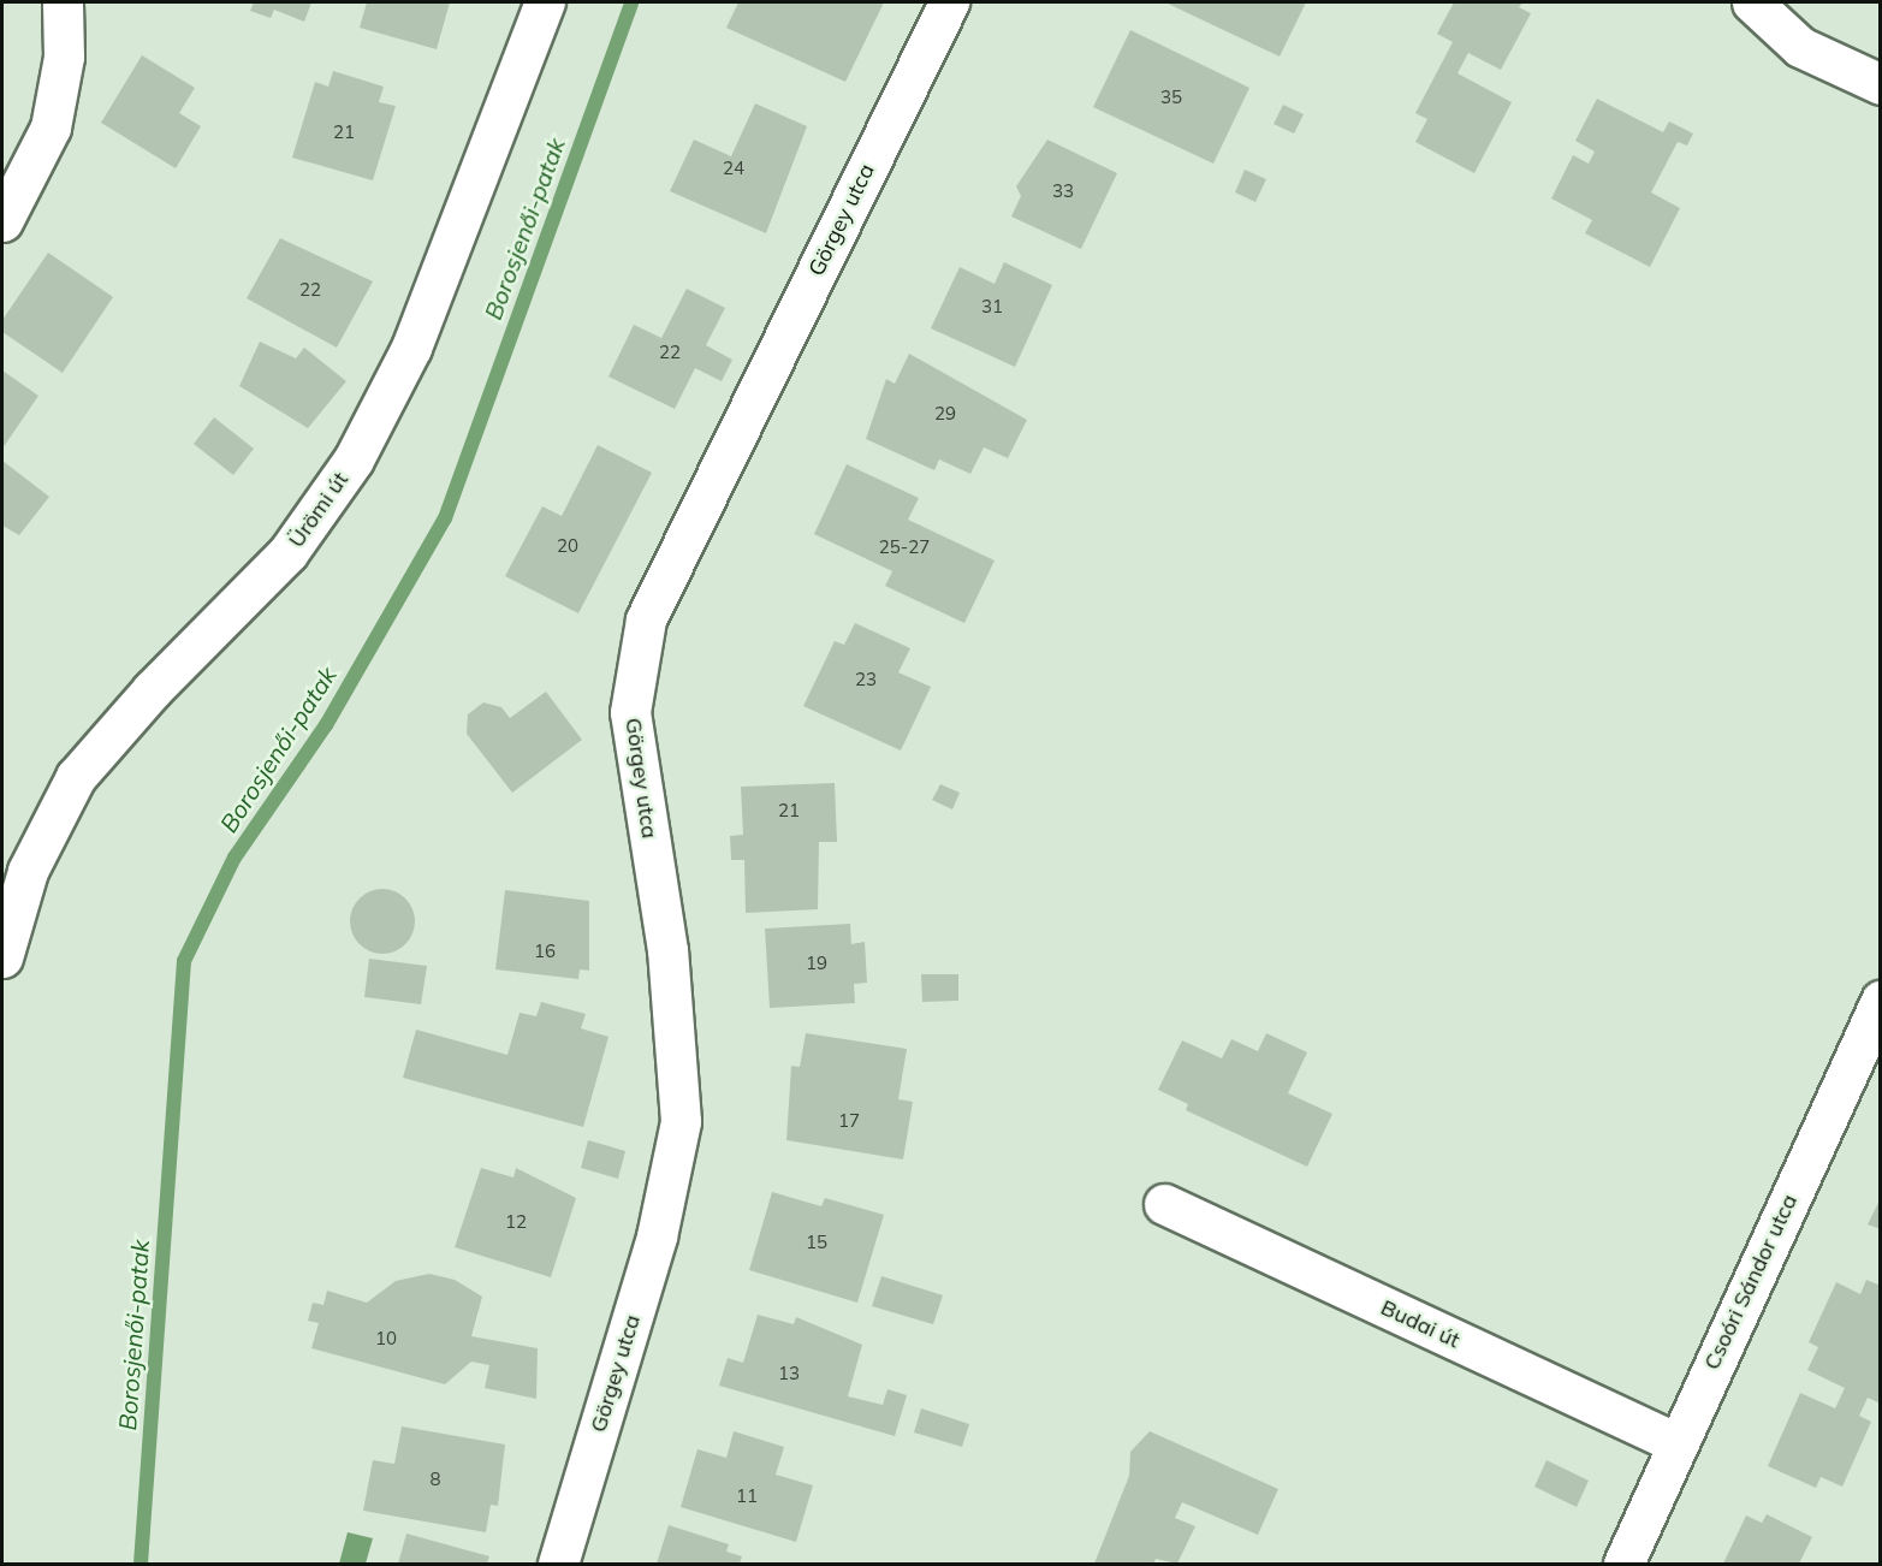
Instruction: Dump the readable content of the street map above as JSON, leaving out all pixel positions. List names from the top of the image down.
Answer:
{
  "streets": {
    "street": [
      "Görgey utca",
      "Ürömi út",
      "Csoóri Sándor utca",
      "Budai út"
    ]
  },
  "crossings": [
    ["Csoóri Sándor utca", "Budai út"]
  ],
  "water": ["Borosjenői-patak"],
  "house_numbers": [
    "35",
    "21",
    "24",
    "33",
    "22",
    "31",
    "22",
    "29",
    "20",
    "25-27",
    "23",
    "21",
    "16",
    "19",
    "17",
    "12",
    "15",
    "10",
    "13",
    "8",
    "11"
  ]
}
